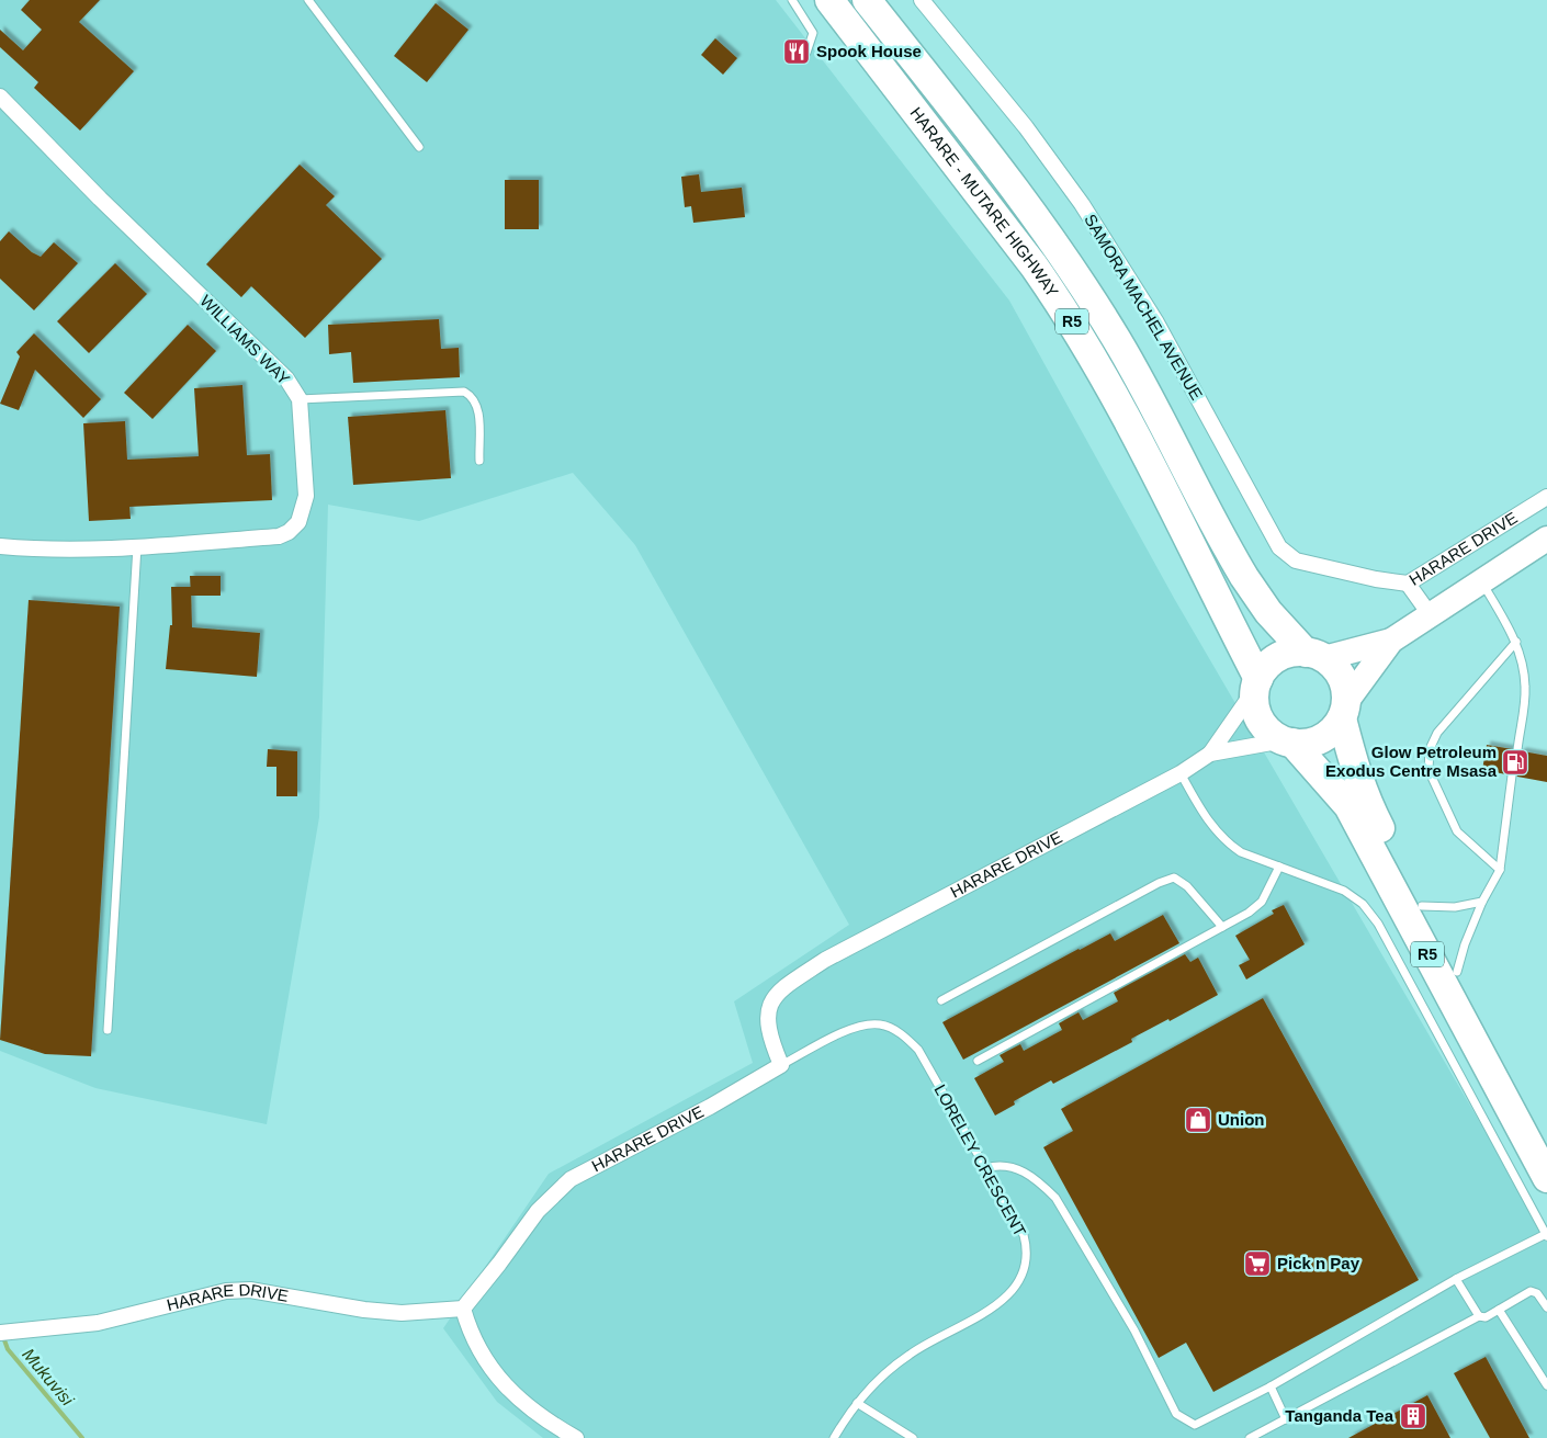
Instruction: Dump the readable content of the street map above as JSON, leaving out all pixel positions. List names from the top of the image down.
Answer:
{
  "streets": {
    "highway": ["HARARE - MUTARE HIGHWAY", "R5"],
    "street": ["SAMORA MACHEL AVENUE", "WILLIAMS WAY", "HARARE DRIVE"],
    "lane": ["LORELEY CRESCENT"]
  },
  "crossings": [
    ["HARARE - MUTARE HIGHWAY", "R5"],
    ["HARARE - MUTARE HIGHWAY", "HARARE DRIVE"],
    ["SAMORA MACHEL AVENUE", "HARARE DRIVE"],
    ["R5", "HARARE DRIVE"],
    ["HARARE DRIVE", "LORELEY CRESCENT"]
  ],
  "water": ["Mukuvisi"],
  "places": {
    "restaurant": ["Spook House"],
    "fuel station": ["Glow Petroleum Exodus Centre Msasa"],
    "shop": ["Union"],
    "supermarket": ["Pick n Pay"],
    "building": ["Tanganda Tea"]
  }
}
